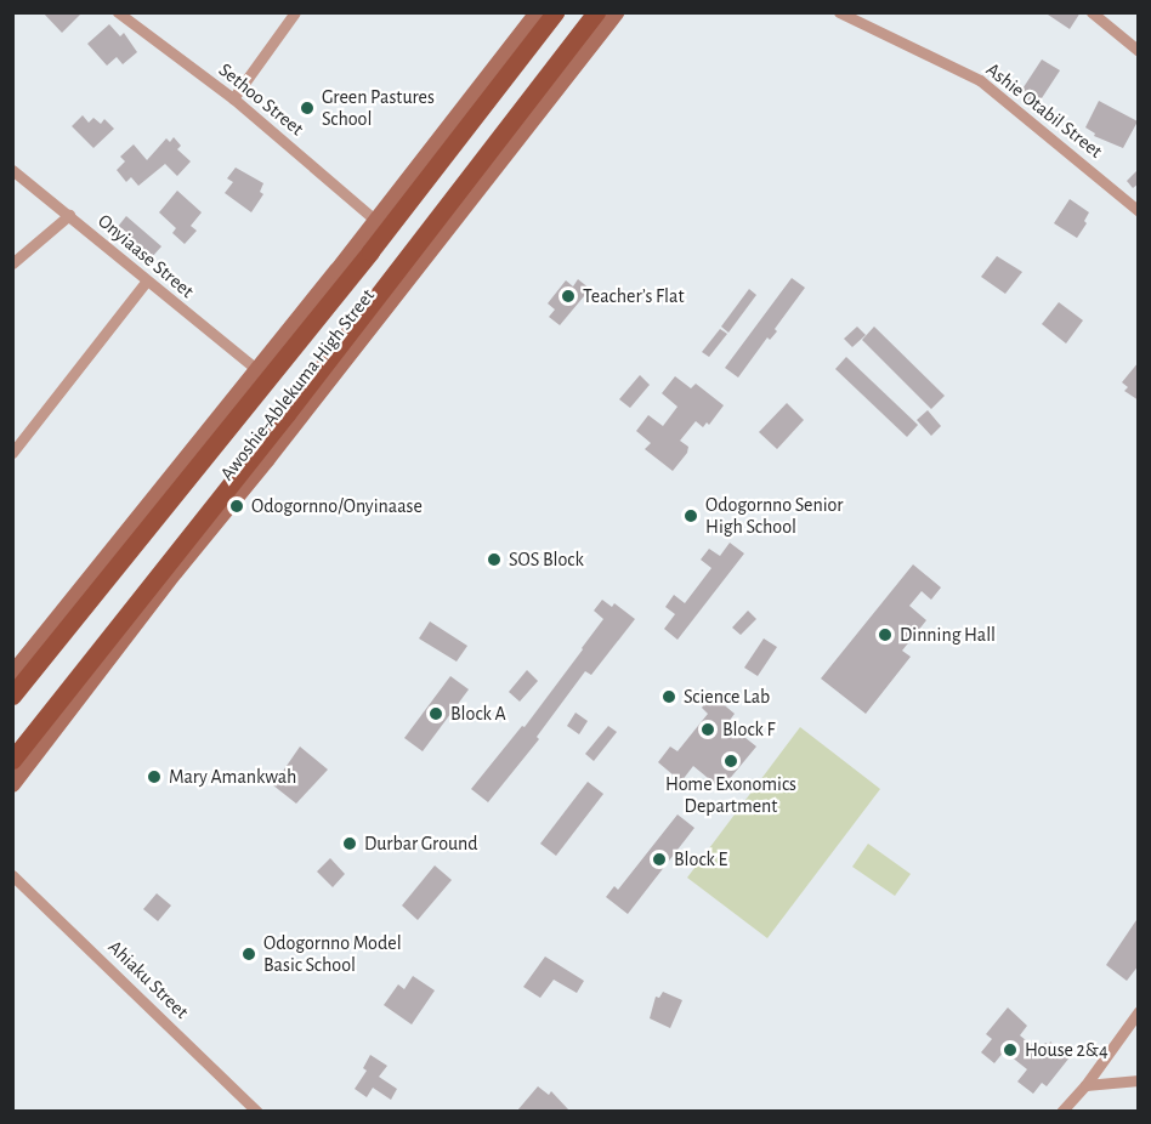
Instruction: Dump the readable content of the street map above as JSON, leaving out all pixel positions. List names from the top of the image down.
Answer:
{
  "streets": {
    "main road": ["Awoshie-Ablekuma High Street"],
    "street": [
      "Sethoo Street",
      "Ashie Otabil Street",
      "Onyiaase Street",
      "Ahiaku Street"
    ]
  },
  "crossings": [
    ["Sethoo Street", "Awoshie-Ablekuma High Street"],
    ["Onyiaase Street", "Awoshie-Ablekuma High Street"]
  ],
  "places": [
    "Green Pastures School",
    "Teacher’s Flat",
    "Odogornno/Onyinaase",
    "Odogornno Senior High School",
    "SOS Block",
    "Dinning Hall",
    "Science Lab",
    "Block A",
    "Block F",
    "Home Exonomics Department",
    "Mary Amankwah",
    "Durbar Ground",
    "Block E",
    "Odogornno Model Basic School",
    "House 2&4"
  ]
}
